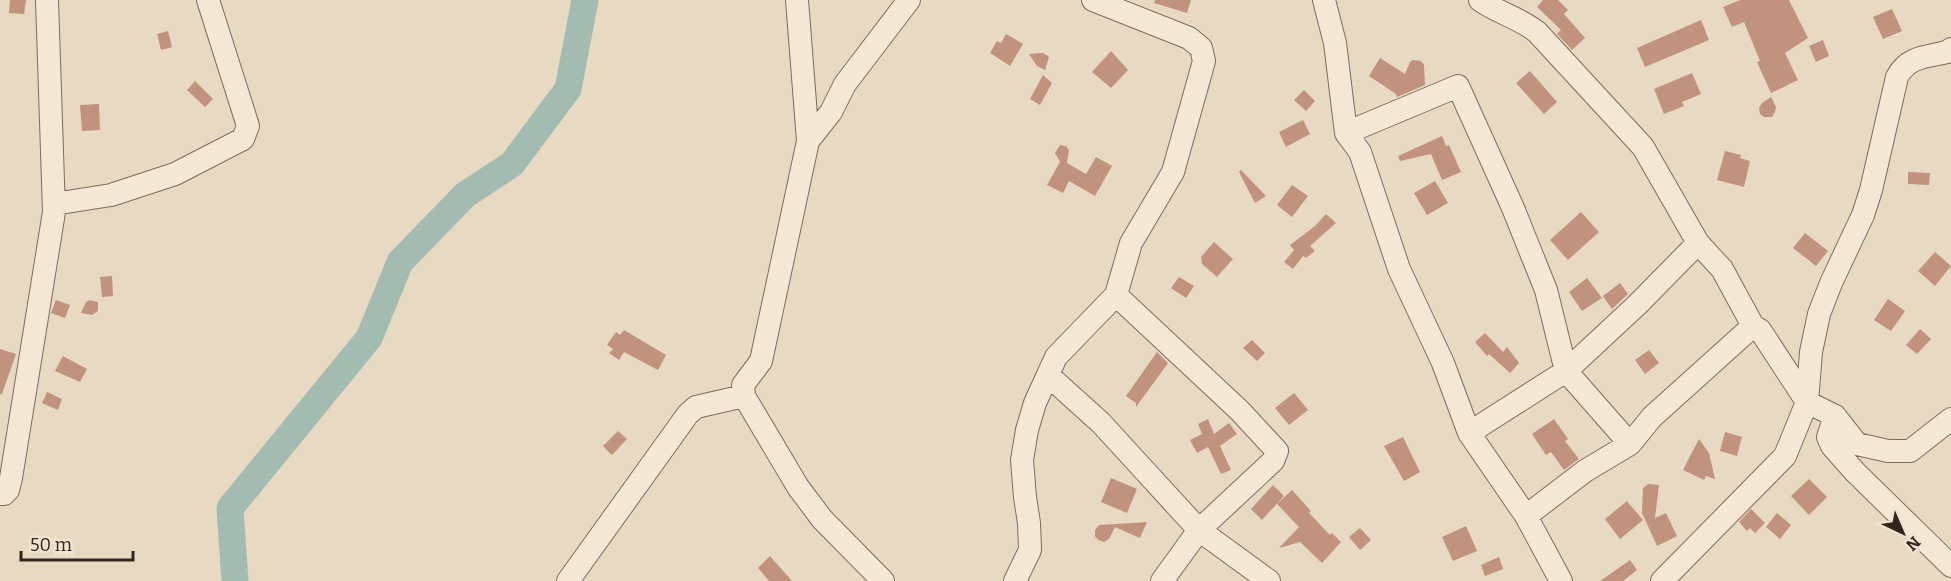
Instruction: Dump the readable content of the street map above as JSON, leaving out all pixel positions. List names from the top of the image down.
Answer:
{
  "scale_bar": "50 m",
  "north": "bottom right"
}
